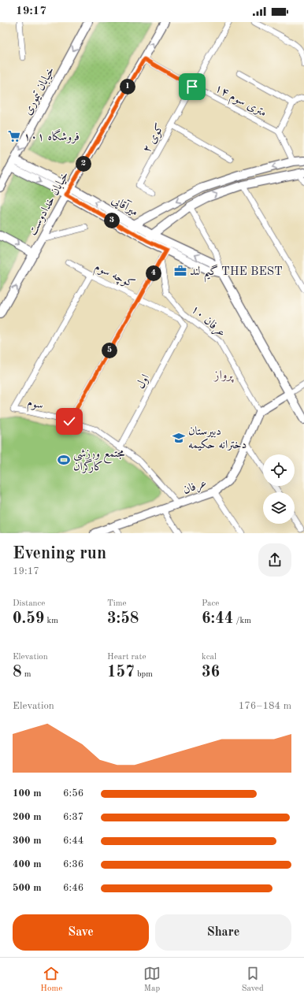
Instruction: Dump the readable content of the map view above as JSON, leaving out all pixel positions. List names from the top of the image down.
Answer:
{
  "streets": {
    "street": [
      "خیابان تیموری",
      "۱۴ متری سوم",
      "کوی ۲",
      "خیابان خدادوست",
      "میرآقایی",
      "کوچه سوم",
      "عرفان ۱۰",
      "اول",
      "سوم",
      "عرفان"
    ]
  },
  "crossings": [
    ["خیابان تیموری", "میرآقایی"],
    ["۱۴ متری سوم", "کوی ۲"],
    ["۱۴ متری سوم", "خیابان خدادوست"],
    ["خیابان خدادوست", "میرآقایی"],
    ["کوچه سوم", "اول"],
    ["کوچه سوم", "سوم"],
    ["عرفان ۱۰", "عرفان"],
    ["اول", "سوم"],
    ["سوم", "عرفان"]
  ],
  "one_way": ["خیابان تیموری"],
  "districts": ["پرواز"],
  "places": {
    "supermarket": ["فروشگاه ۱۰۱"],
    "office": ["گیم لند THE BEST"],
    "school or university": ["دبیرستان دخترانه حکیمه"],
    "sports": ["مجتمع ورزشی کارگران"]
  },
  "page": {
    "status": "19:17",
    "pins": [
      "1",
      "2",
      "3",
      "4",
      "5"
    ],
    "heading": ["Evening run", "19:17"],
    "stats": [
      ["Distance", "0.59 km"],
      ["Time", "3:58"],
      ["Pace", "6:44 /km"],
      ["Elevation", "8 m"],
      ["Heart rate", "157 bpm"],
      ["kcal", "36"]
    ],
    "chart": ["Elevation", "176–184 m"],
    "list": [
      {
        "name": "100 m",
        "note": "6:56"
      },
      {
        "name": "200 m",
        "note": "6:37"
      },
      {
        "name": "300 m",
        "note": "6:44"
      },
      {
        "name": "400 m",
        "note": "6:36"
      },
      {
        "name": "500 m",
        "note": "6:46"
      }
    ],
    "buttons": ["Save", "Share"],
    "tabs": ["Home", "Map", "Saved"]
  }
}
